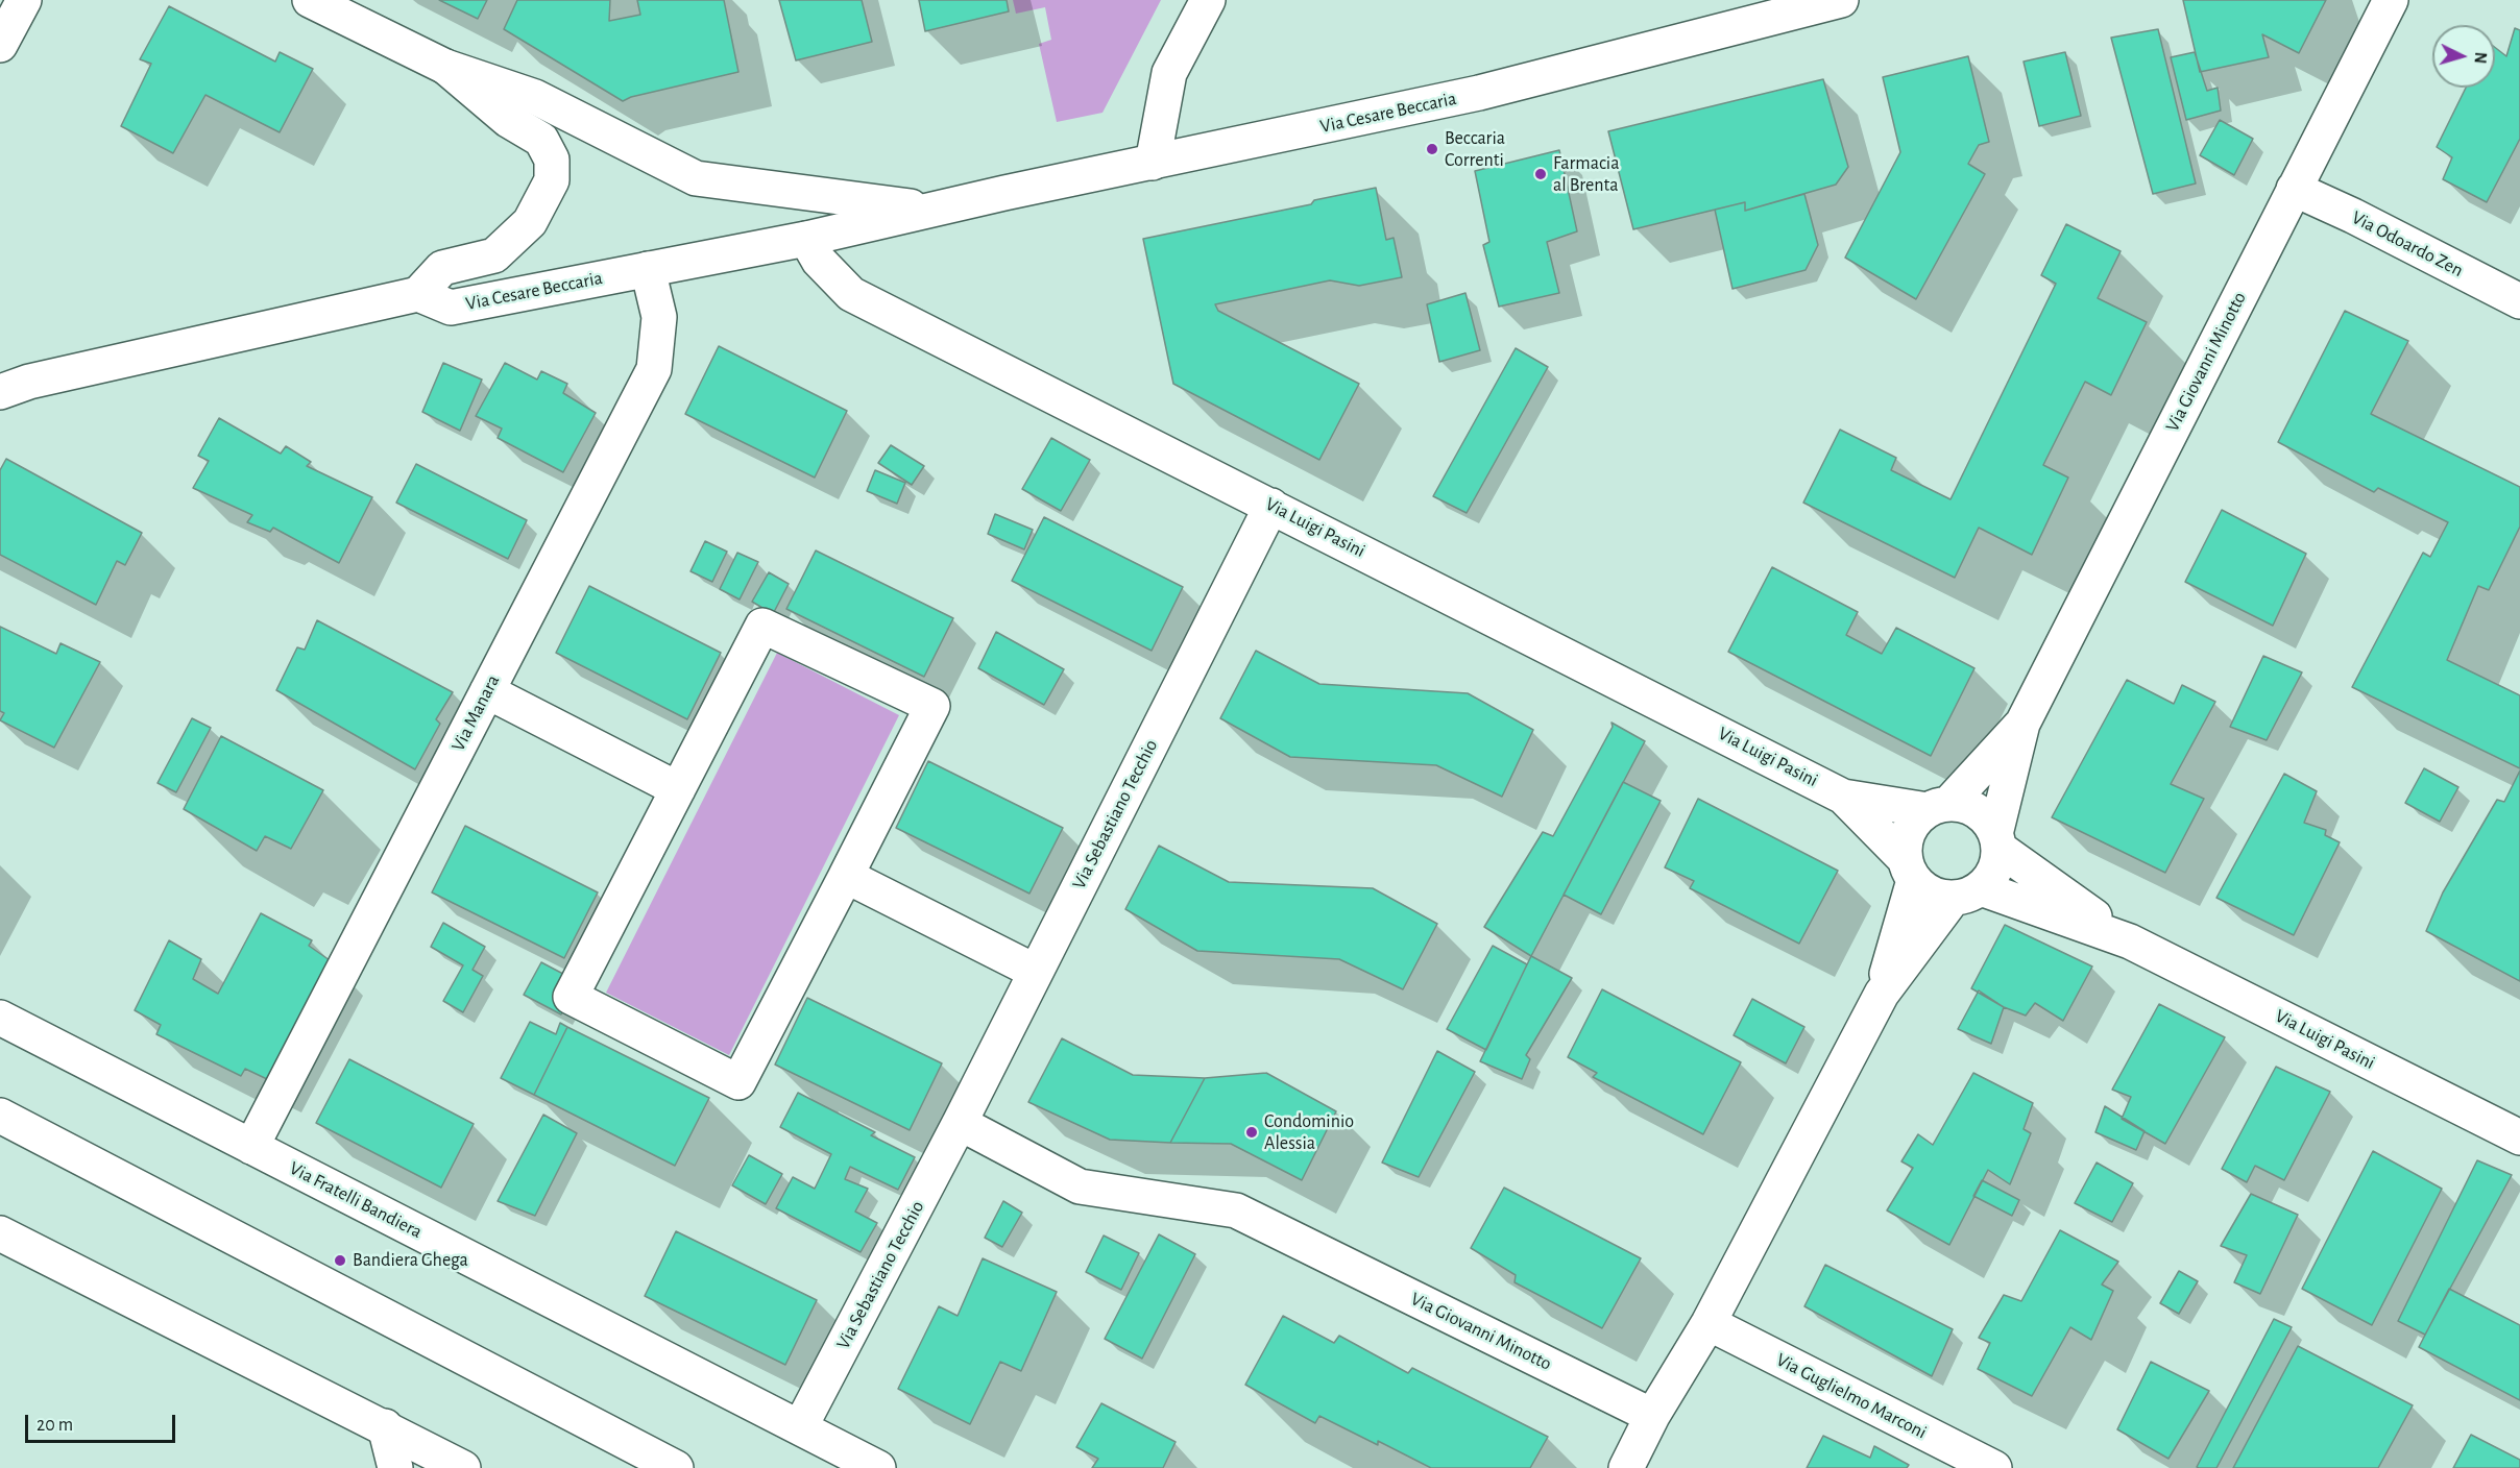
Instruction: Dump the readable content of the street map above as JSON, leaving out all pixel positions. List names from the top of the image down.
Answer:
{
  "streets": {
    "street": [
      "Via Cesare Beccaria",
      "Via Odoardo Zen",
      "Via Giovanni Minotto",
      "Via Luigi Pasini",
      "Via Manara",
      "Via Sebastiano Tecchio",
      "Via Fratelli Bandiera",
      "Via Guglielmo Marconi"
    ]
  },
  "crossings": [
    ["Via Cesare Beccaria", "Via Luigi Pasini"],
    ["Via Cesare Beccaria", "Via Manara"],
    ["Via Odoardo Zen", "Via Giovanni Minotto"],
    ["Via Giovanni Minotto", "Via Luigi Pasini"],
    ["Via Giovanni Minotto", "Via Sebastiano Tecchio"],
    ["Via Luigi Pasini", "Via Sebastiano Tecchio"],
    ["Via Manara", "Via Fratelli Bandiera"],
    ["Via Sebastiano Tecchio", "Via Fratelli Bandiera"]
  ],
  "places": [
    "Beccaria Correnti",
    "Farmacia al Brenta",
    "Condominio Alessia",
    "Bandiera Ghega"
  ],
  "scale_bar": "20 m",
  "north": "right"
}
